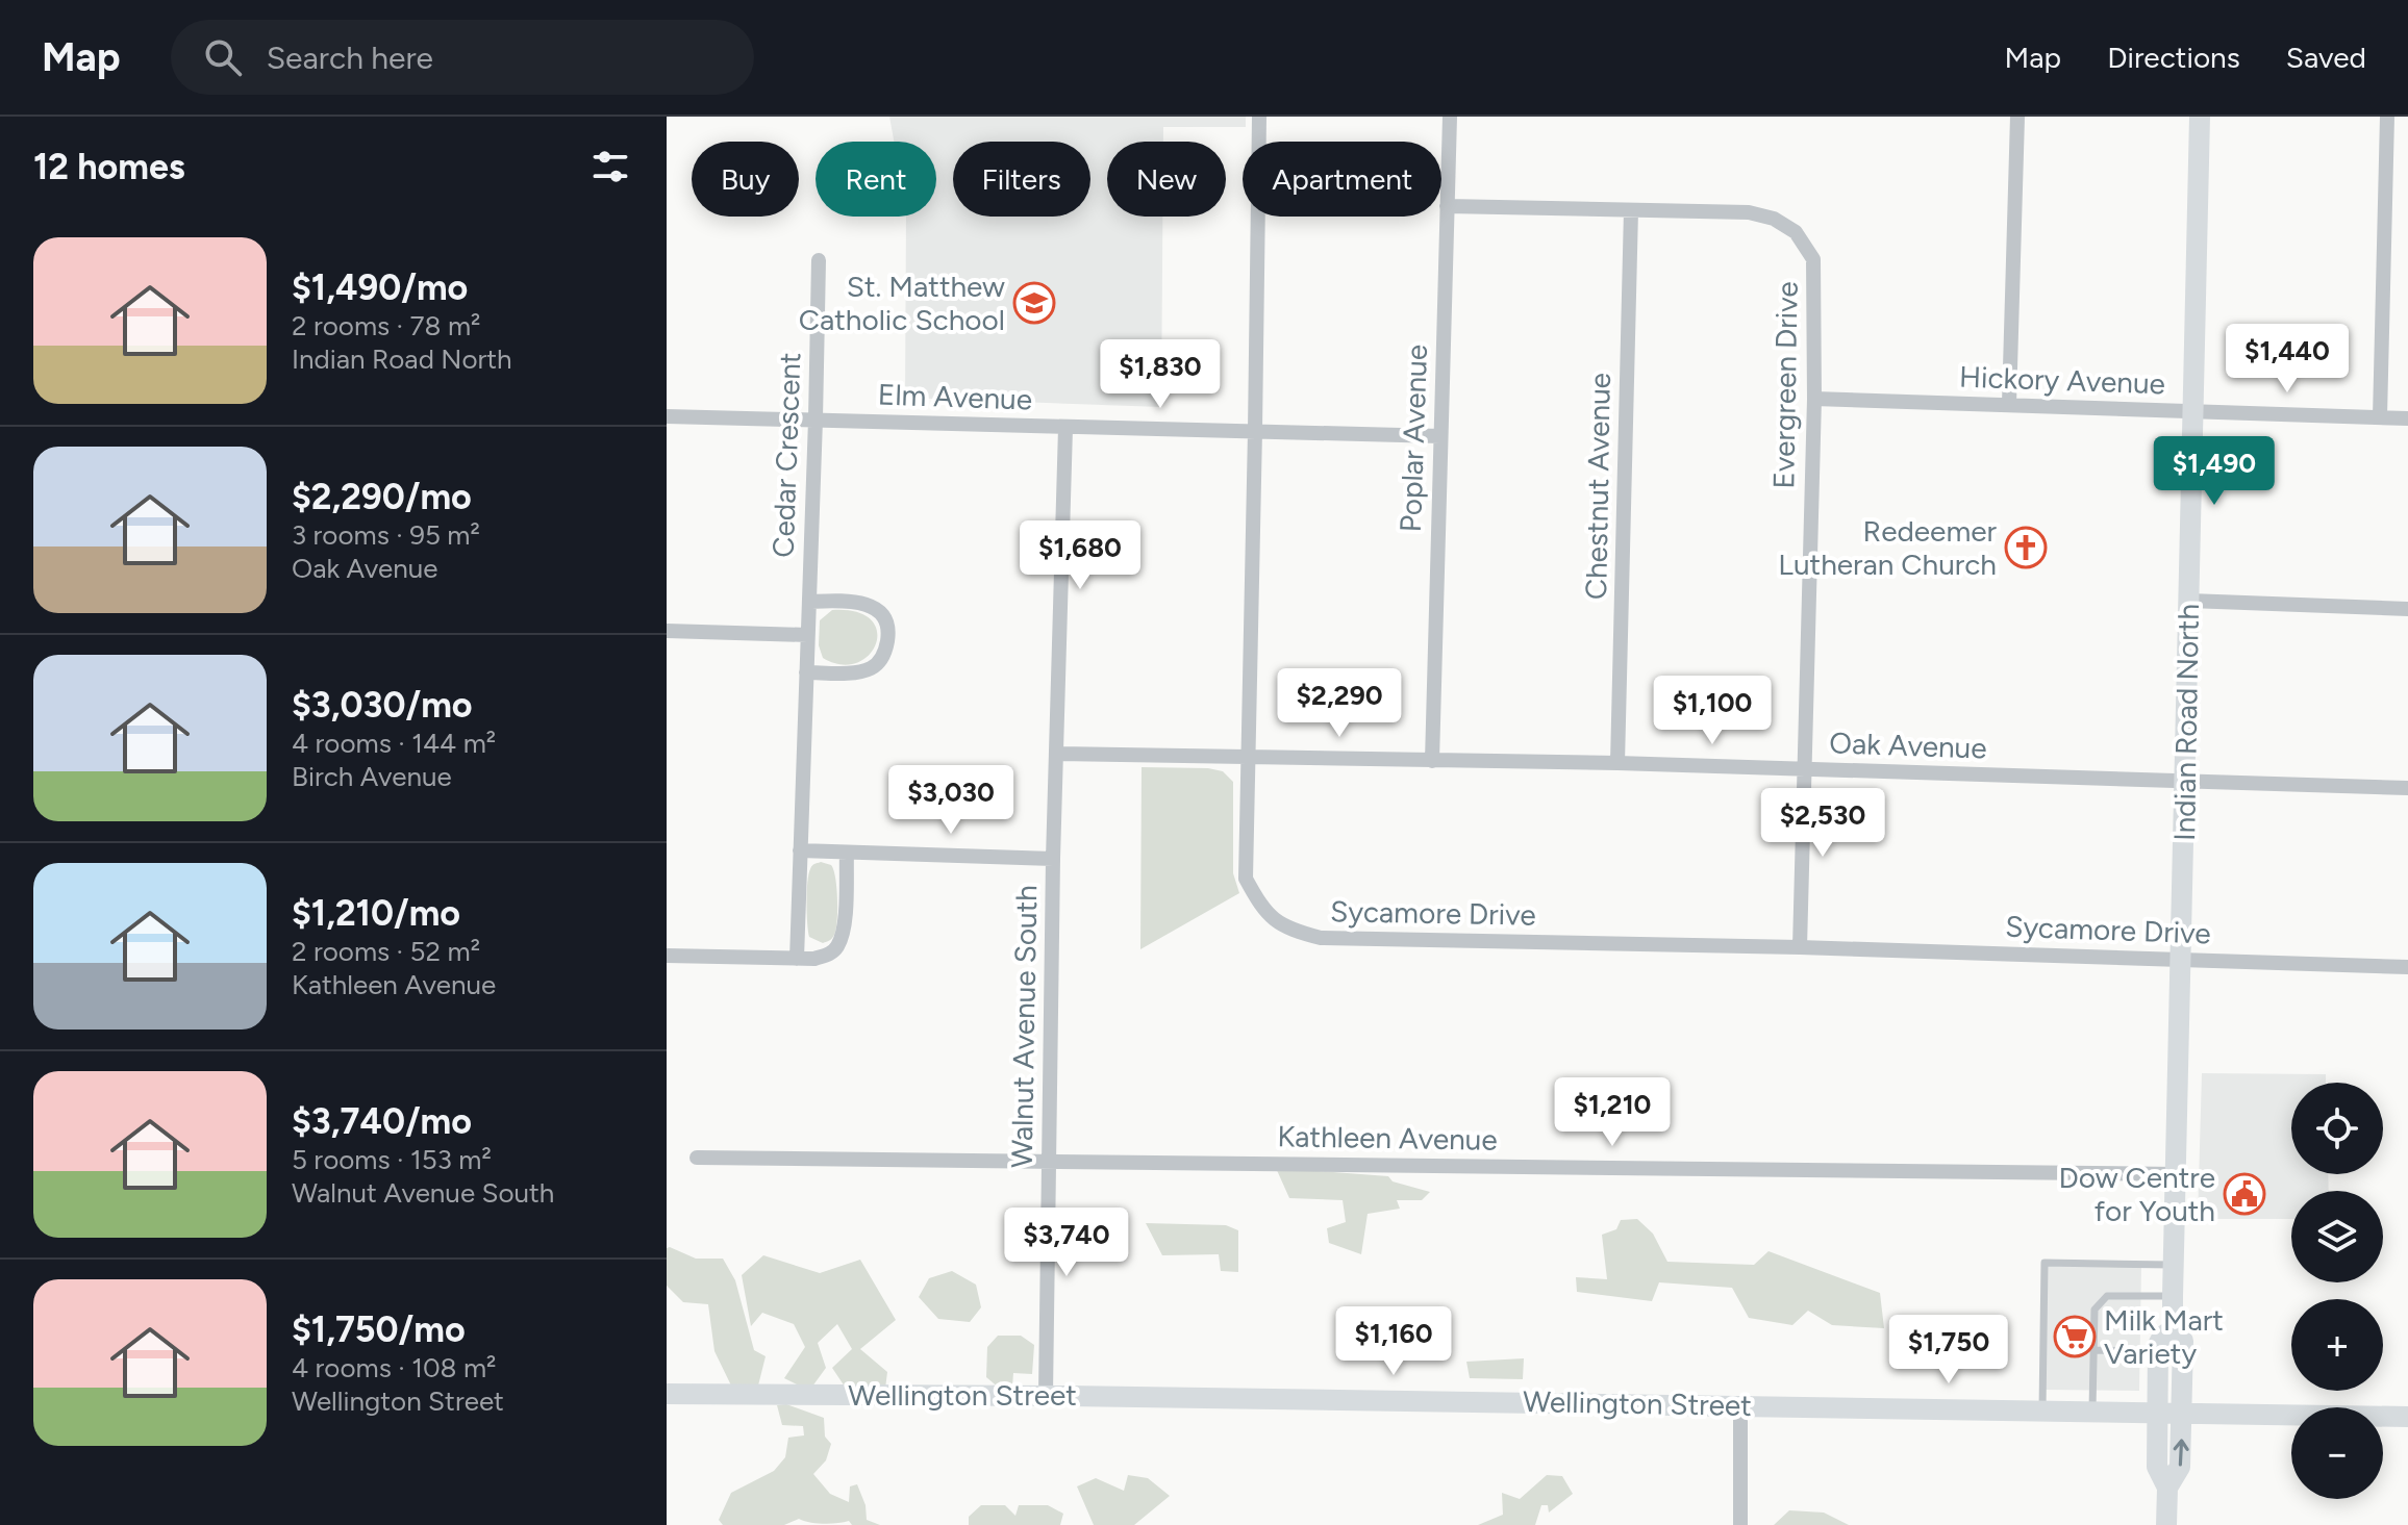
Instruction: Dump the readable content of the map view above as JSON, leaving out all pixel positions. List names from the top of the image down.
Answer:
{
  "streets": {
    "main road": ["Indian Road North", "Wellington Street"],
    "street": [
      "Hickory Avenue",
      "Evergreen Drive",
      "Elm Avenue",
      "Poplar Avenue",
      "Cedar Crescent",
      "Chestnut Avenue",
      "Oak Avenue",
      "Sycamore Drive",
      "Walnut Avenue South",
      "Kathleen Avenue"
    ]
  },
  "crossings": [
    ["Hickory Avenue", "Evergreen Drive"],
    ["Hickory Avenue", "Indian Road North"],
    ["Evergreen Drive", "Poplar Avenue"],
    ["Evergreen Drive", "Chestnut Avenue"],
    ["Evergreen Drive", "Oak Avenue"],
    ["Evergreen Drive", "Sycamore Drive"],
    ["Elm Avenue", "Poplar Avenue"],
    ["Elm Avenue", "Cedar Crescent"],
    ["Elm Avenue", "Sycamore Drive"],
    ["Elm Avenue", "Walnut Avenue South"],
    ["Poplar Avenue", "Oak Avenue"],
    ["Chestnut Avenue", "Oak Avenue"],
    ["Indian Road North", "Oak Avenue"],
    ["Indian Road North", "Sycamore Drive"],
    ["Indian Road North", "Kathleen Avenue"],
    ["Indian Road North", "Wellington Street"],
    ["Oak Avenue", "Sycamore Drive"],
    ["Oak Avenue", "Walnut Avenue South"],
    ["Walnut Avenue South", "Kathleen Avenue"],
    ["Walnut Avenue South", "Wellington Street"]
  ],
  "places": {
    "school or university": ["St. Matthew Catholic School"],
    "church": ["Redeemer Lutheran Church"],
    "public building": ["Dow Centre for Youth"],
    "supermarket": ["Milk Mart Variety"]
  },
  "page": {
    "header": "Map",
    "search": "Search here",
    "nav": ["Map", "Directions", "Saved"],
    "heading": "12 homes",
    "chip": [
      "Buy",
      "Rent",
      "Filters",
      "New",
      "Apartment"
    ],
    "list": [
      {
        "name": "$1,490/mo",
        "note": "2 rooms · 78 m² · Indian Road North"
      },
      {
        "name": "$2,290/mo",
        "note": "3 rooms · 95 m² · Oak Avenue"
      },
      {
        "name": "$3,030/mo",
        "note": "4 rooms · 144 m² · Birch Avenue"
      },
      {
        "name": "$1,210/mo",
        "note": "2 rooms · 52 m² · Kathleen Avenue"
      },
      {
        "name": "$3,740/mo",
        "note": "5 rooms · 153 m² · Walnut Avenue South"
      },
      {
        "name": "$1,750/mo",
        "note": "4 rooms · 108 m² · Wellington Street"
      }
    ],
    "price": [
      "$1,440",
      "$1,830",
      "$1,490",
      "$1,680",
      "$2,290",
      "$1,100",
      "$3,030",
      "$2,530",
      "$1,210",
      "$3,740",
      "$1,160",
      "$1,750"
    ],
    "map_buttons": ["+", "−"]
  }
}
